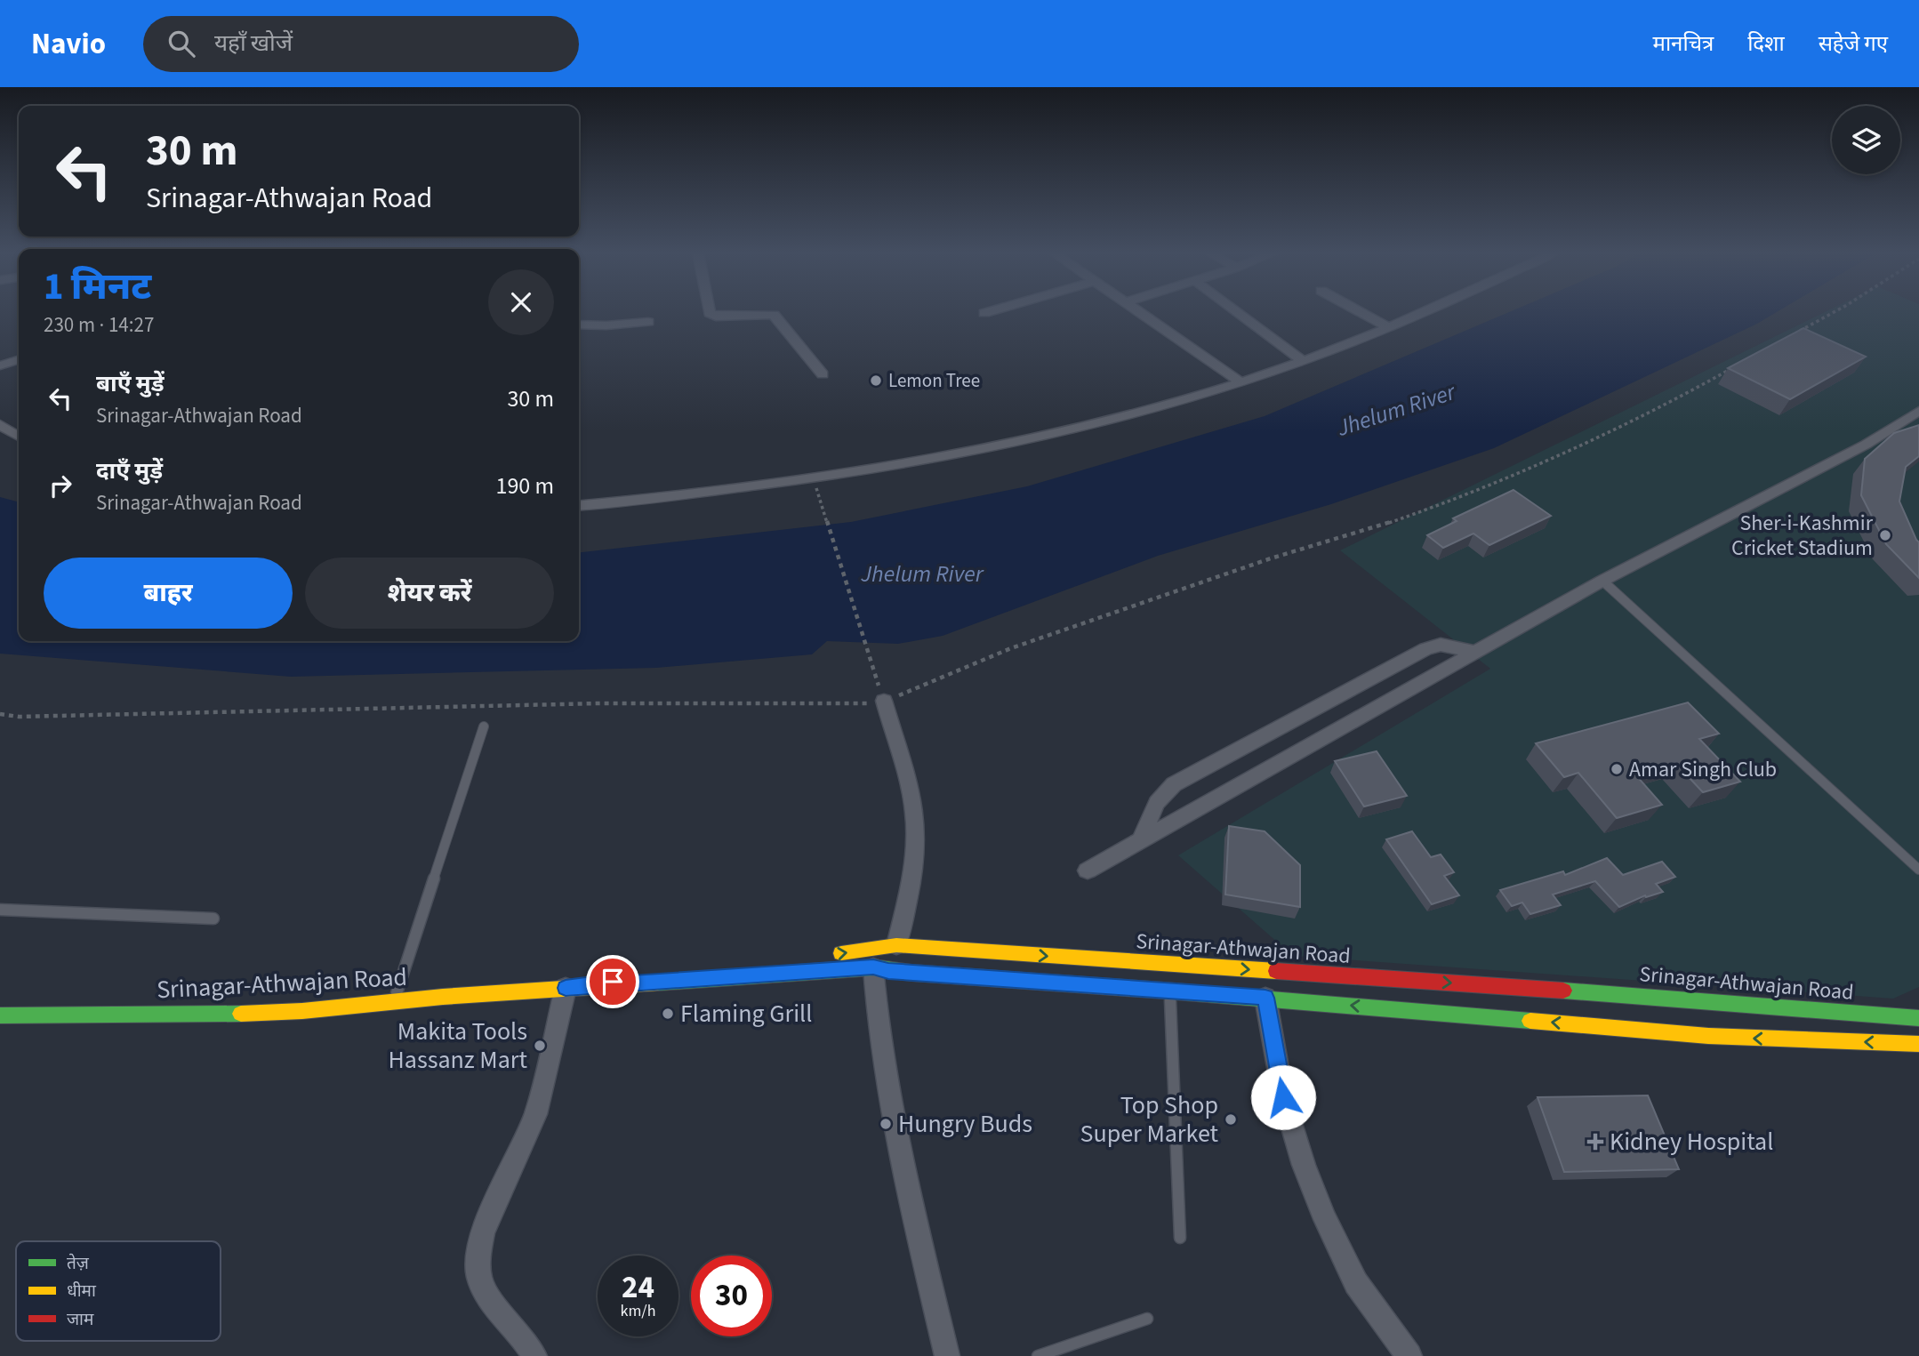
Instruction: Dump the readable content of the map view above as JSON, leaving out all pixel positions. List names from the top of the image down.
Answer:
{
  "streets": {
    "highway": ["Srinagar-Athwajan Road"]
  },
  "water": ["Jhelum River"],
  "places": {
    "other": [
      "Lemon Tree",
      "Sher-i-Kashmir Cricket Stadium",
      "Amar Singh Club",
      "Flaming Grill",
      "Makita Tools Hassanz Mart",
      "Top Shop Super Market",
      "Hungry Buds"
    ],
    "health": ["Kidney Hospital"]
  },
  "legend": ["तेज़", "धीमा", "जाम"],
  "page": {
    "header": "Navio",
    "search": "यहाँ खोजें",
    "nav": ["मानचित्र", "दिशा", "सहेजे गए"],
    "turn": ["30 m", "Srinagar-Athwajan Road"],
    "heading": ["1 मिनट", "230 m · 14:27"],
    "list": [
      {
        "name": "बाएँ मुड़ें",
        "note": "Srinagar-Athwajan Road",
        "value": "30 m"
      },
      {
        "name": "दाएँ मुड़ें",
        "note": "Srinagar-Athwajan Road",
        "value": "190 m"
      }
    ],
    "buttons": ["बाहर", "शेयर करें"],
    "speed": "24 km/h",
    "limit": "30"
  }
}
